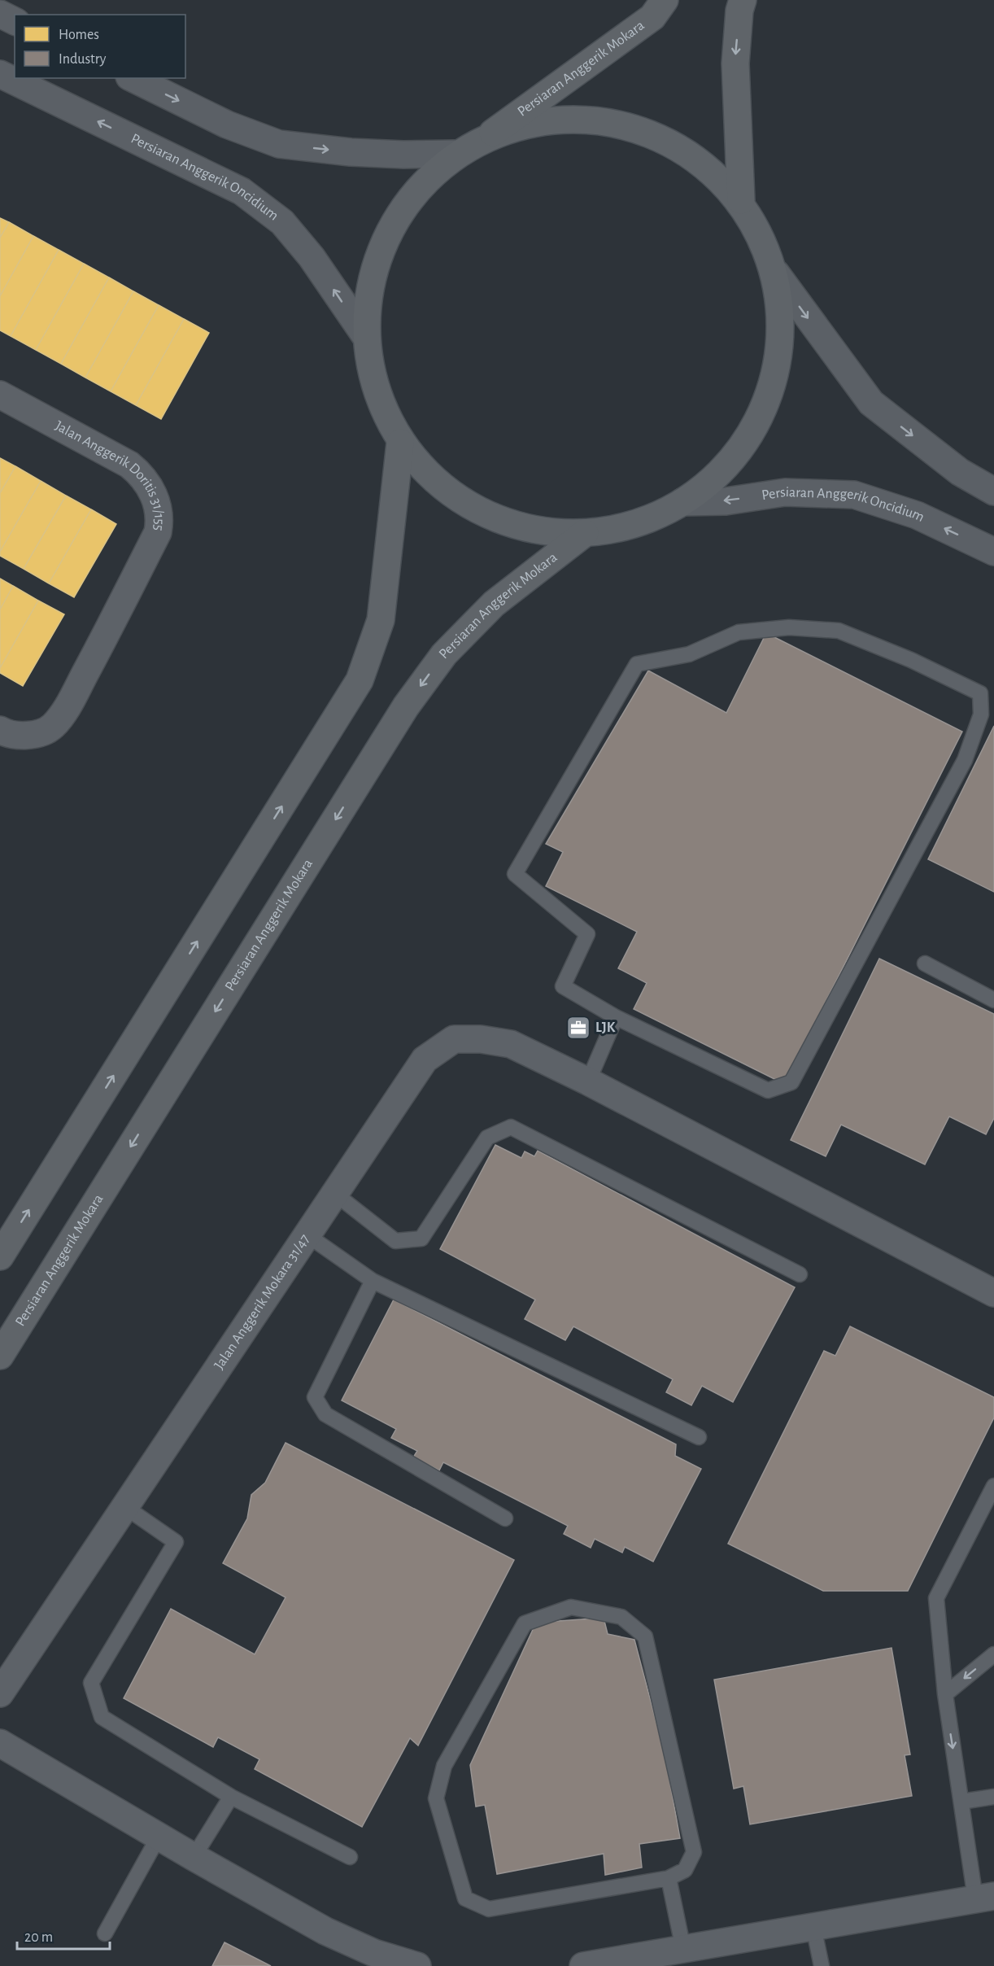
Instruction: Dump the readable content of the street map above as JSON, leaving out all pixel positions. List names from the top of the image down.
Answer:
{
  "streets": {
    "main road": ["Persiaran Anggerik Mokara"],
    "street": ["Persiaran Anggerik Oncidium", "Jalan Anggerik Doritis 31/155", "Jalan Anggerik Mokara 31/47"]
  },
  "places": {
    "office": ["LJK"]
  },
  "legend": ["Homes", "Industry"],
  "scale_bar": "20 m"
}
